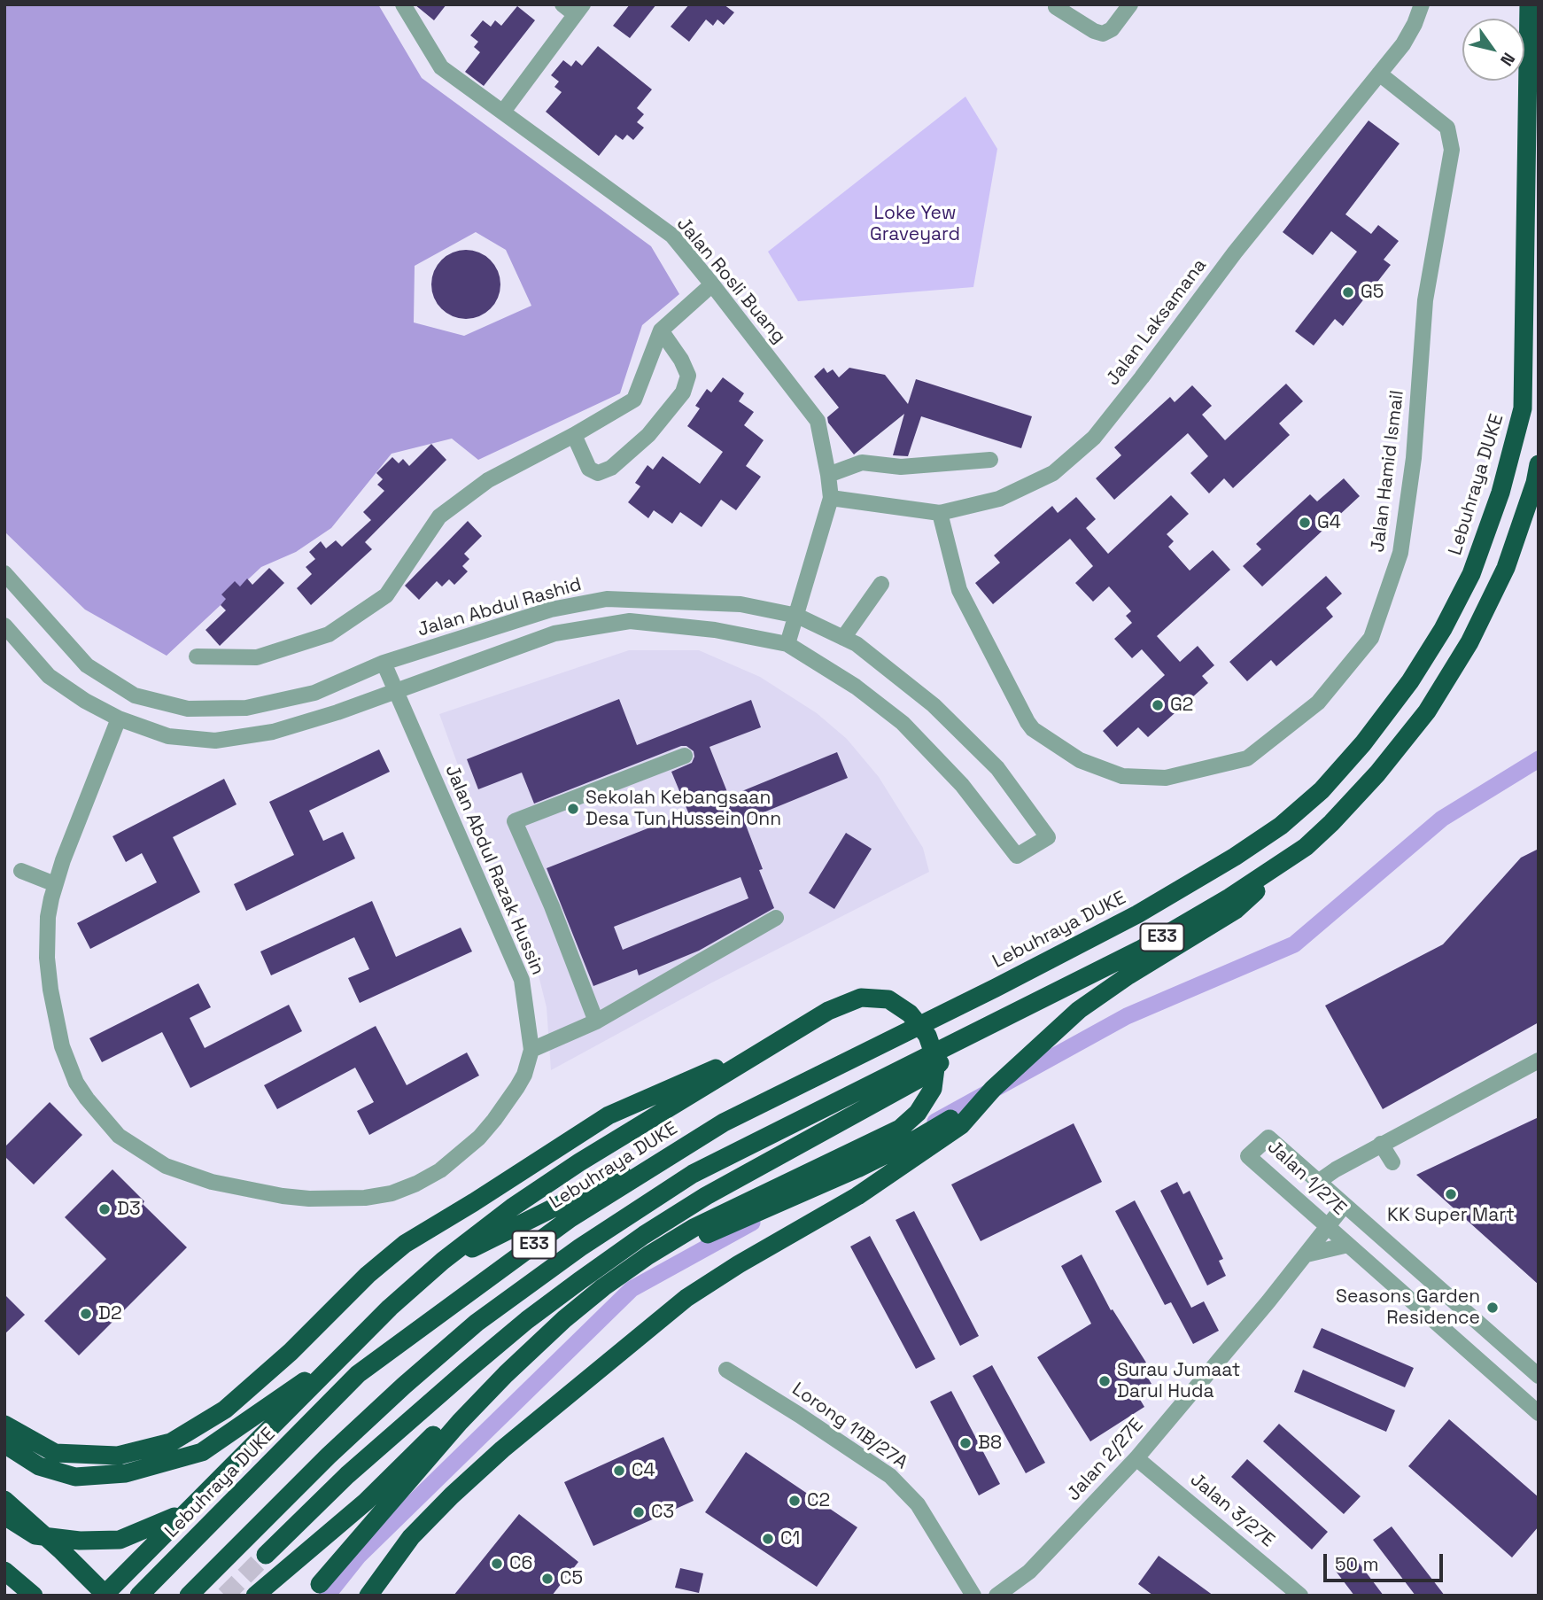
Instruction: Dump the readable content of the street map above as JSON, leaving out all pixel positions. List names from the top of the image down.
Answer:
{
  "streets": {
    "highway": ["Lebuhraya DUKE", "E33"],
    "street": [
      "Jalan Rosli Buang",
      "Jalan Laksamana",
      "Jalan Hamid Ismail",
      "Jalan Abdul Rashid",
      "Jalan Abdul Razak Hussin",
      "Jalan 1/27E",
      "Lorong 11B/27A",
      "Jalan 2/27E",
      "Jalan 3/27E"
    ]
  },
  "crossings": [
    ["Jalan Rosli Buang", "Jalan Laksamana"],
    ["Jalan Rosli Buang", "Jalan Abdul Rashid"],
    ["Jalan Laksamana", "Jalan Hamid Ismail"],
    ["Jalan Abdul Rashid", "Jalan Abdul Razak Hussin"],
    ["Jalan 1/27E", "Jalan 2/27E"],
    ["Jalan 2/27E", "Jalan 3/27E"]
  ],
  "parks": ["Loke Yew Graveyard"],
  "places": [
    "G5",
    "G4",
    "G2",
    "Sekolah Kebangsaan Desa Tun Hussein Onn",
    "KK Super Mart",
    "D3",
    "Seasons Garden Residence",
    "D2",
    "Surau Jumaat Darul Huda",
    "B8",
    "C4",
    "C2",
    "C3",
    "C1",
    "C6",
    "C5"
  ],
  "scale_bar": "50 m",
  "north": "bottom right"
}
